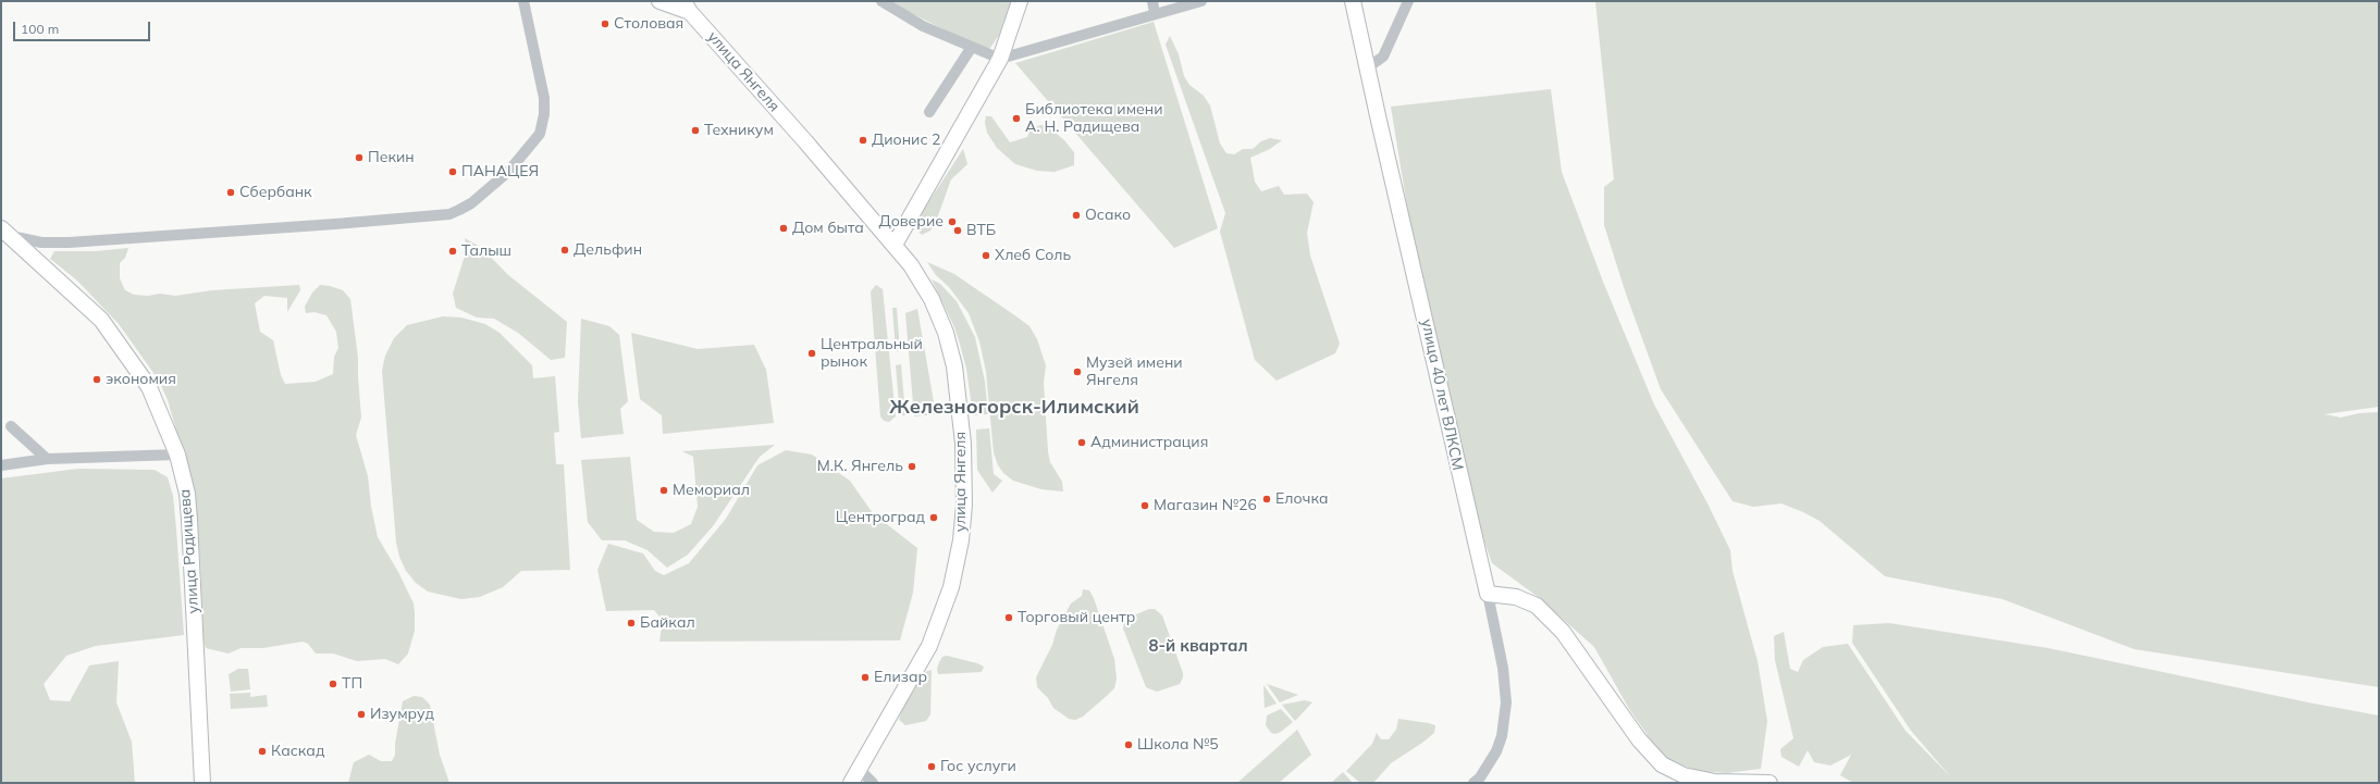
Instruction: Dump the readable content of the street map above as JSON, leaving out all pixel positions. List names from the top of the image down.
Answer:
{
  "streets": {
    "street": ["улица Янгеля", "улица 40 лет ВЛКСМ", "улица Радищева"]
  },
  "districts": ["Железногорск-Илимский", "8-й квартал"],
  "places": [
    "Столовая",
    "Библиотека имени А. Н. Радищева",
    "Техникум",
    "Дионис 2",
    "Пекин",
    "ПАНАЦЕЯ",
    "Сбербанк",
    "Осако",
    "Доверие",
    "Дом быта",
    "ВТБ",
    "Дельфин",
    "Талыш",
    "Хлеб Соль",
    "Центральный рынок",
    "Музей имени Янгеля",
    "экономия",
    "Администрация",
    "М.К. Янгель",
    "Мемориал",
    "Елочка",
    "Магазин №26",
    "Центроград",
    "Торговый центр",
    "Байкал",
    "Елизар",
    "ТП",
    "Изумруд",
    "Школа №5",
    "Каскад",
    "Гос услуги"
  ],
  "scale_bar": "100 m"
}
